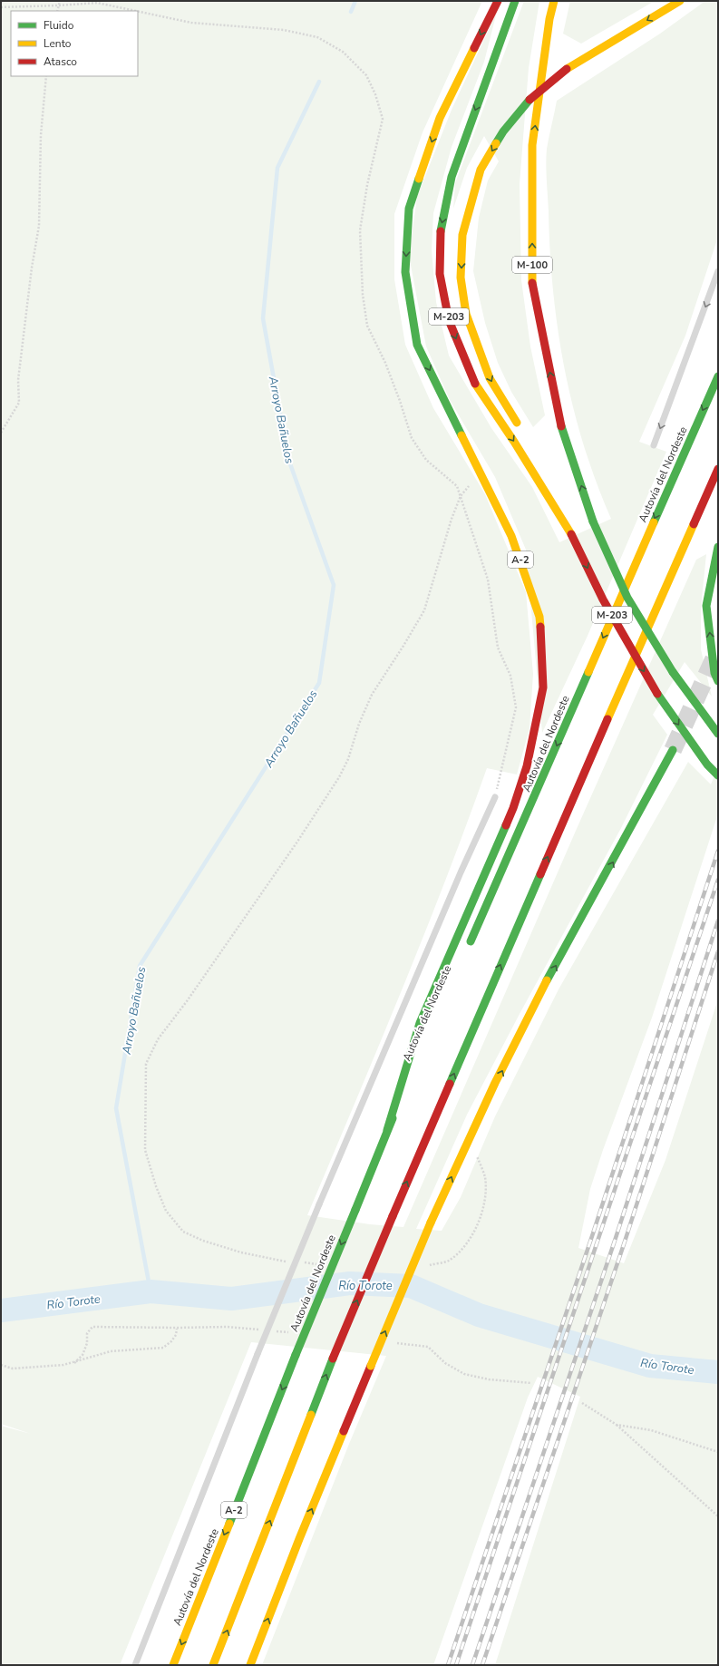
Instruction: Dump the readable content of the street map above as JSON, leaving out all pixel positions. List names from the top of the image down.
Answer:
{
  "streets": {
    "main road": [
      "M-100",
      "M-203",
      "Autovía del Nordeste",
      "A-2"
    ]
  },
  "crossings": [
    ["Autovía del Nordeste", "A-2"]
  ],
  "water": ["Arroyo Bañuelos", "Río Torote"],
  "legend": ["Fluido", "Lento", "Atasco"]
}
